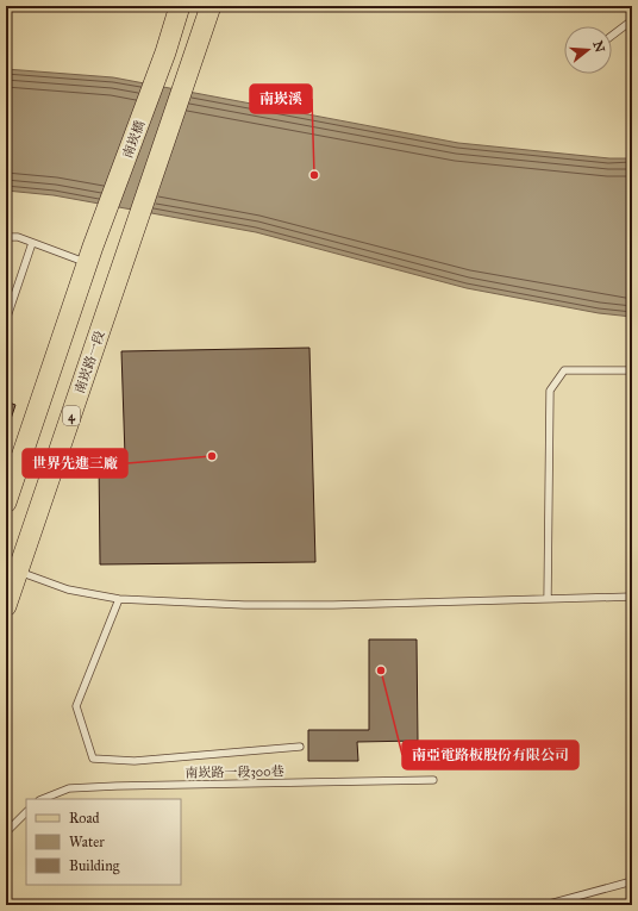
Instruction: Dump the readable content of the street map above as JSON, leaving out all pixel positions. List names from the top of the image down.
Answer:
{
  "streets": {
    "main road": ["南崁橋", "南崁路一段", "4"],
    "lane": ["南崁路一段300巷"]
  },
  "places": ["南崁溪", "世界先進三廠", "南亞電路板股份有限公司"],
  "legend": ["Road", "Water", "Building"],
  "north": "right"
}
